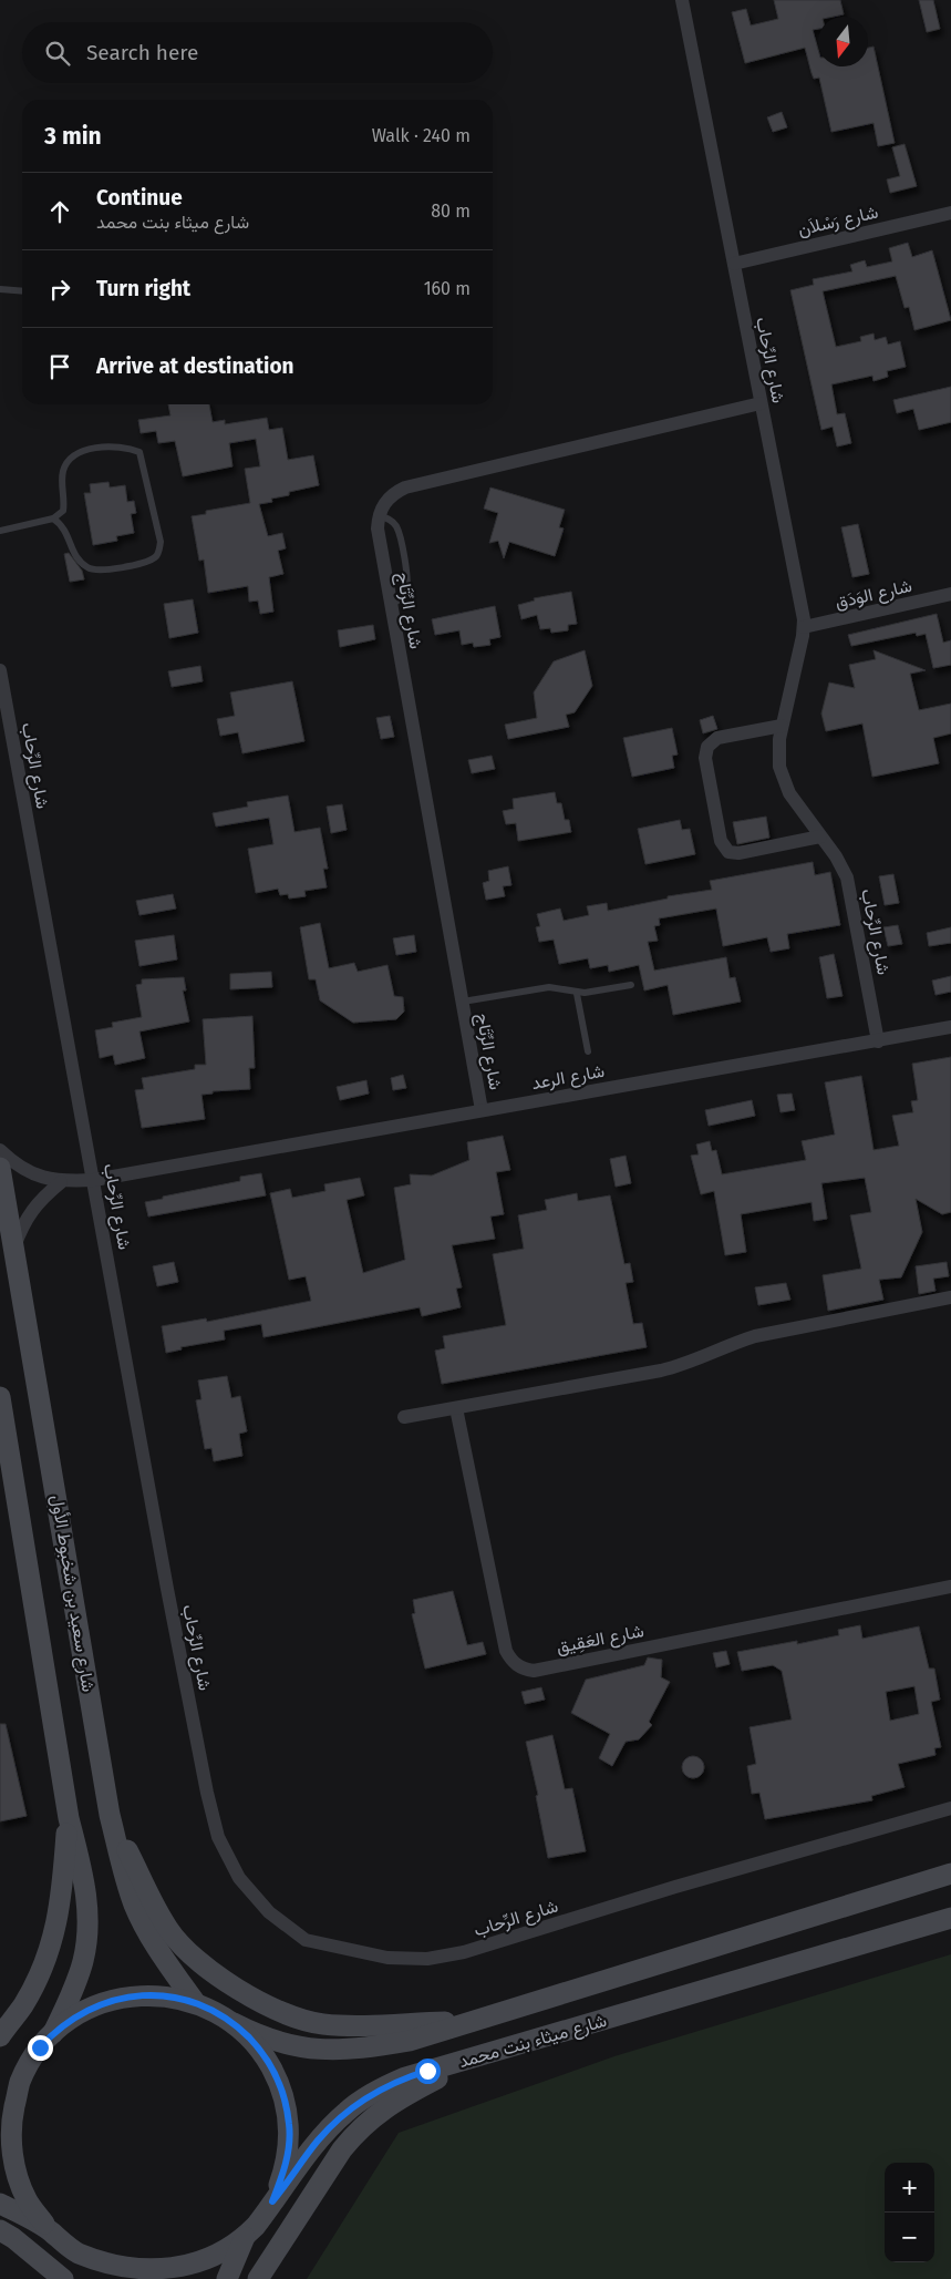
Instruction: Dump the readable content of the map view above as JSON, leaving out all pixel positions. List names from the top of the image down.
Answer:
{
  "streets": {
    "main road": ["شارع سعيد بن شخبوط الأول", "شارع ميثاء بنت محمد"],
    "street": [
      "شارع رَسْلاَن",
      "شارع الرِّحاب",
      "شارع الوَدَق",
      "شارع الرِّتَاج",
      "شارع الرعد",
      "شارع العَقِيق"
    ]
  },
  "crossings": [
    ["شارع رَسْلاَن", "شارع الرِّحاب"],
    ["شارع الرِّحاب", "شارع الوَدَق"],
    ["شارع الرِّحاب", "شارع الرعد"],
    ["شارع الرِّتَاج", "شارع الرعد"]
  ],
  "north": "bottom",
  "page": {
    "search": "Search here",
    "heading": ["3 min", "Walk · 240 m"],
    "list": [
      ["Continue", "شارع ميثاء بنت محمد", "80 m"],
      ["Turn right", "160 m"],
      "Arrive at destination"
    ],
    "map_buttons": ["+", "−"]
  }
}
